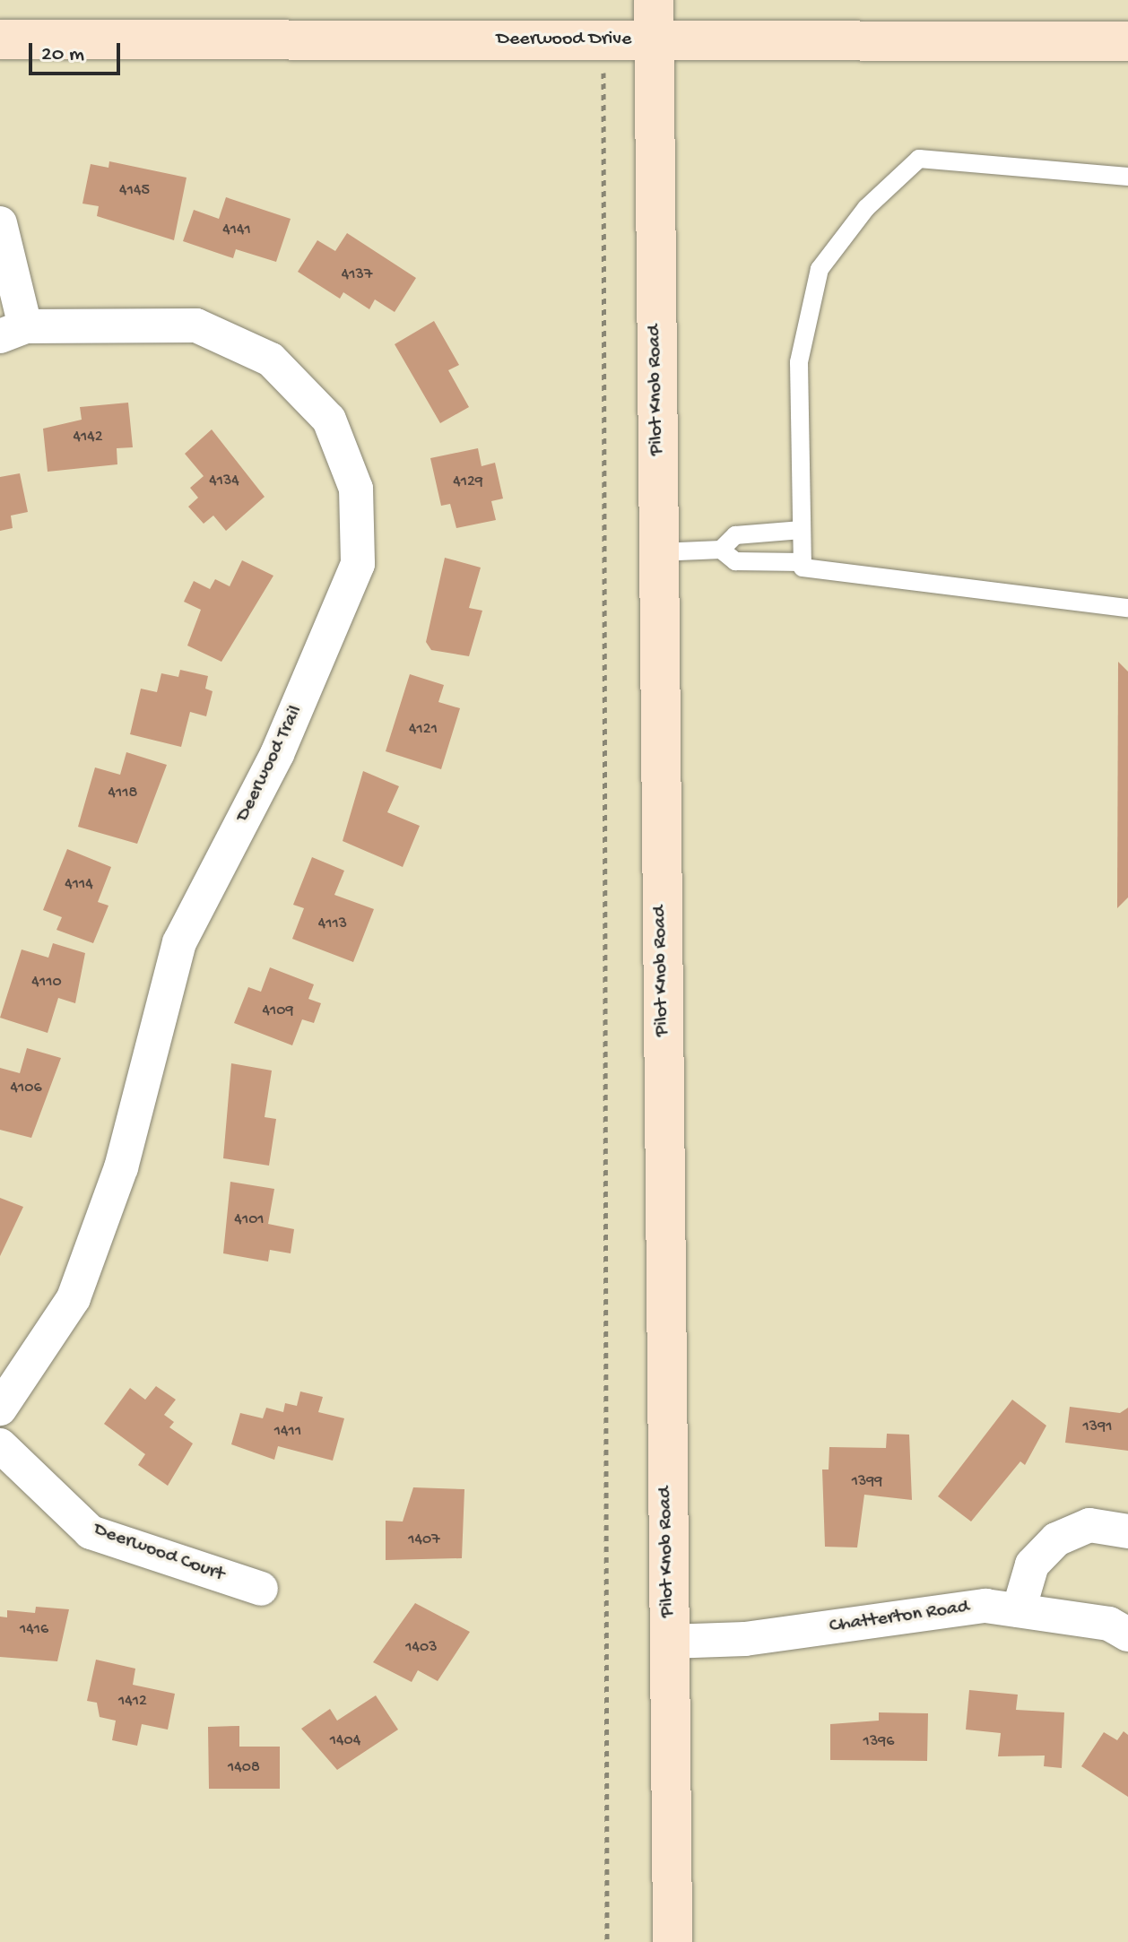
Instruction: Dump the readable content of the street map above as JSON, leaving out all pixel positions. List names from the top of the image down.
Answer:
{
  "streets": {
    "main road": ["Deerwood Drive", "Pilot Knob Road"],
    "street": ["Deerwood Trail", "Deerwood Court", "Chatterton Road"]
  },
  "crossings": [
    ["Deerwood Drive", "Pilot Knob Road"],
    ["Pilot Knob Road", "Chatterton Road"]
  ],
  "house_numbers": [
    "4145",
    "4141",
    "4137",
    "4142",
    "4134",
    "4129",
    "4121",
    "4118",
    "4114",
    "4113",
    "4110",
    "4109",
    "4106",
    "4101",
    "1391",
    "1411",
    "1399",
    "1407",
    "1416",
    "1403",
    "1412",
    "1404",
    "1396",
    "1408"
  ],
  "scale_bar": "20 m"
}
